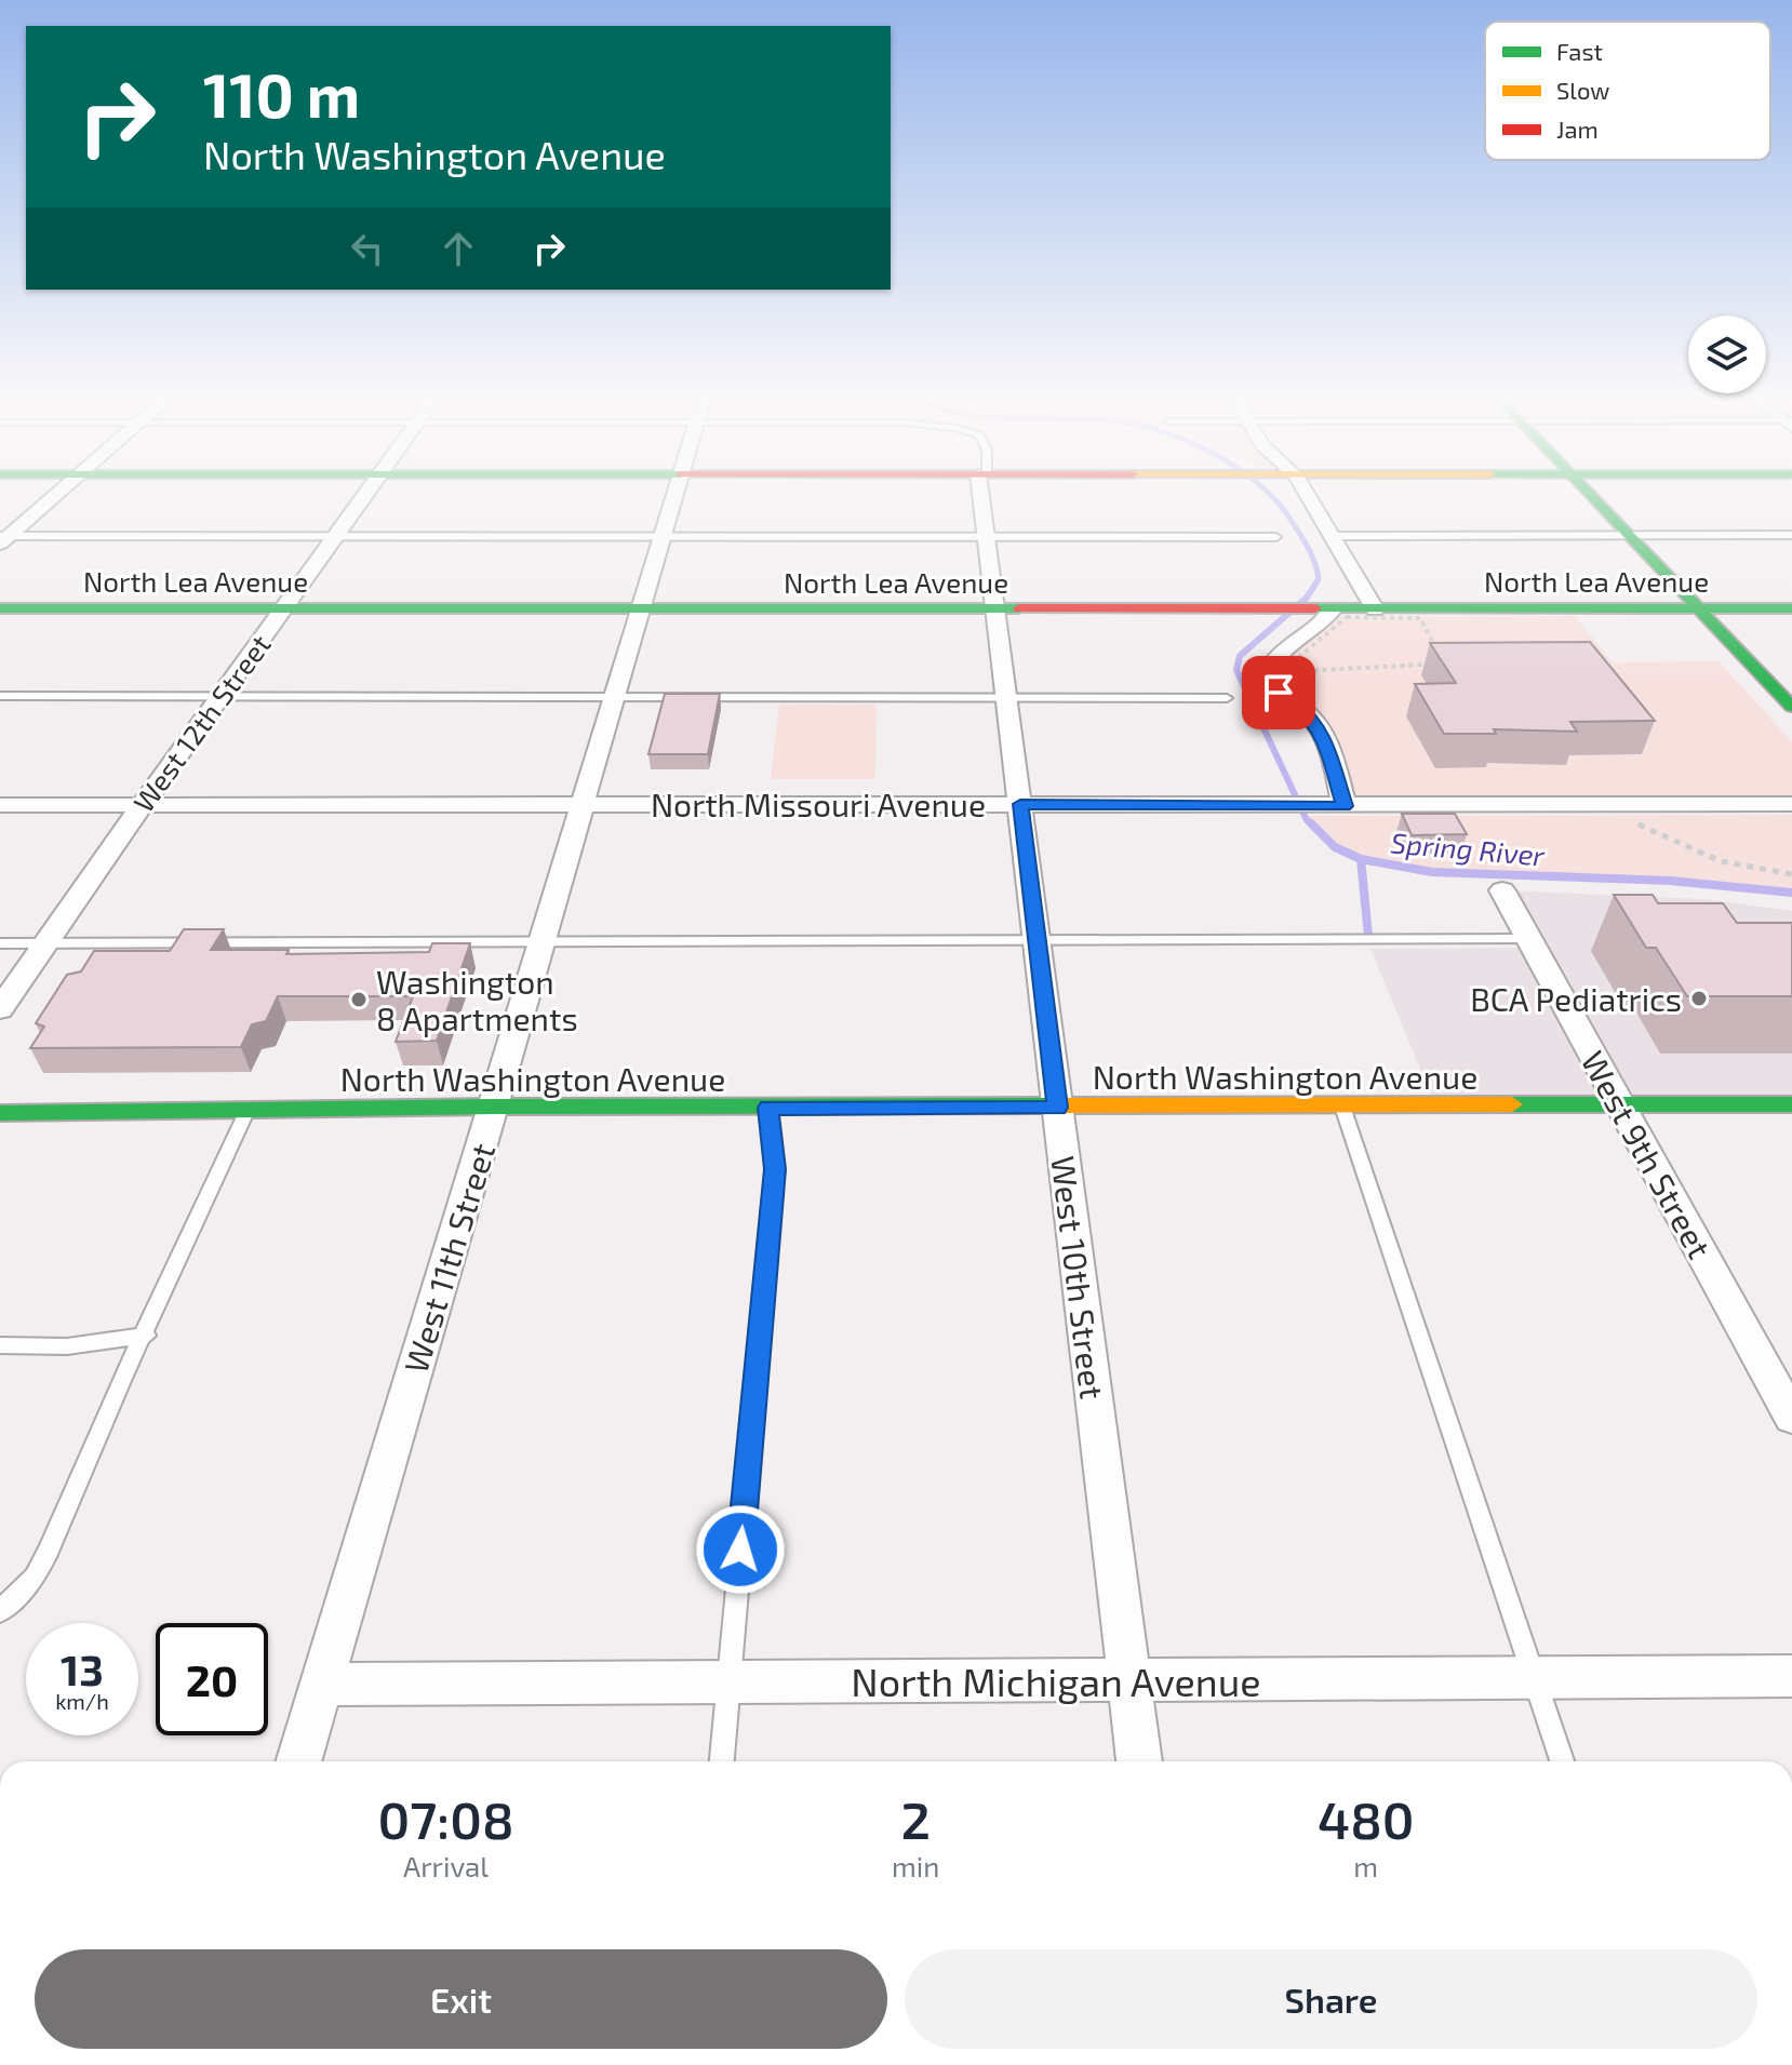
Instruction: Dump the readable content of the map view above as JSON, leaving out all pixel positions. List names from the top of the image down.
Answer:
{
  "streets": {
    "street": [
      "North Lea Avenue",
      "West 12th Street",
      "North Missouri Avenue",
      "North Washington Avenue",
      "West 9th Street",
      "West 11th Street",
      "West 10th Street",
      "North Michigan Avenue"
    ]
  },
  "crossings": [
    ["North Lea Avenue", "West 12th Street"],
    ["North Lea Avenue", "West 11th Street"],
    ["North Lea Avenue", "West 10th Street"],
    ["West 12th Street", "North Missouri Avenue"],
    ["North Missouri Avenue", "West 11th Street"],
    ["North Missouri Avenue", "West 10th Street"],
    ["North Washington Avenue", "West 9th Street"],
    ["North Washington Avenue", "West 11th Street"],
    ["North Washington Avenue", "West 10th Street"],
    ["West 11th Street", "North Michigan Avenue"],
    ["West 10th Street", "North Michigan Avenue"]
  ],
  "water": ["Spring River"],
  "places": ["BCA Pediatrics", "Washington 8 Apartments"],
  "legend": ["Fast", "Slow", "Jam"],
  "page": {
    "turn": ["110 m", "North Washington Avenue"],
    "speed": "13 km/h",
    "limit": "20",
    "eta": [
      "07:08",
      "Arrival",
      "2",
      "min",
      "480",
      "m"
    ],
    "buttons": ["Exit", "Share"]
  }
}
